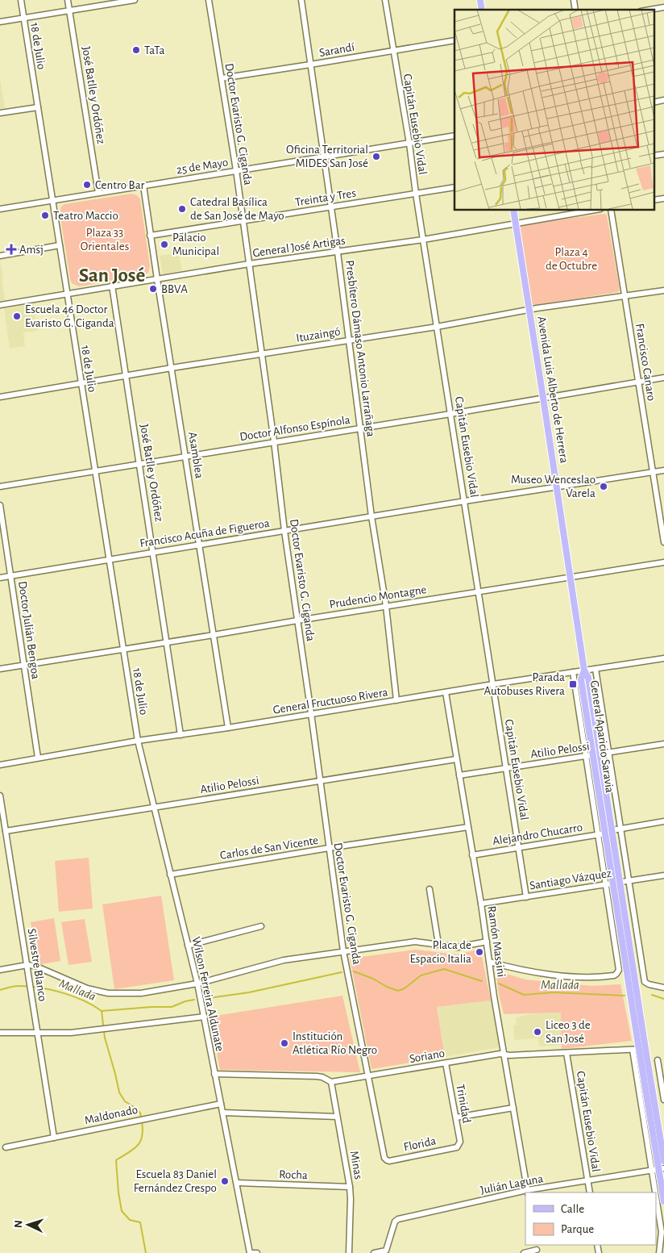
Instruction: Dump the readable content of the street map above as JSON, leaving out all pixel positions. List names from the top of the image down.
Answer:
{
  "streets": {
    "main road": ["Avenida Luis Alberto de Herrera", "General Aparicio Saravia"],
    "street": [
      "18 de Julio",
      "Sarandí",
      "José Batlle y Ordóñez",
      "Doctor Evaristo G. Ciganda",
      "Capitán Eusebio Vidal",
      "25 de Mayo",
      "Treinta y Tres",
      "General José Artigas",
      "Ituzaingó",
      "Presbítero Dámaso Antonio Larrañaga",
      "Francisco Canaro",
      "Doctor Alfonso Espínola",
      "Asamblea",
      "Francisco Acuña de Figueroa",
      "Prudencio Montagne",
      "Doctor Julián Bengoa",
      "General Fructuoso Rivera",
      "Atilio Pelossi",
      "Alejandro Chucarro",
      "Carlos de San Vicente",
      "Santiago Vázquez",
      "Ramón Massini",
      "Silvestre Blanco",
      "Wilson Ferreira Aldunate",
      "Soriano",
      "Trinidad",
      "Maldonado",
      "Florida",
      "Minas",
      "Rocha",
      "Julián Laguna"
    ]
  },
  "crossings": [
    ["18 de Julio", "25 de Mayo"],
    ["18 de Julio", "General José Artigas"],
    ["18 de Julio", "Ituzaingó"],
    ["18 de Julio", "Doctor Alfonso Espínola"],
    ["18 de Julio", "Francisco Acuña de Figueroa"],
    ["18 de Julio", "Prudencio Montagne"],
    ["18 de Julio", "General Fructuoso Rivera"],
    ["18 de Julio", "Wilson Ferreira Aldunate"],
    ["Sarandí", "Doctor Evaristo G. Ciganda"],
    ["Sarandí", "Capitán Eusebio Vidal"],
    ["Sarandí", "Presbítero Dámaso Antonio Larrañaga"],
    ["José Batlle y Ordóñez", "25 de Mayo"],
    ["José Batlle y Ordóñez", "General José Artigas"],
    ["José Batlle y Ordóñez", "Ituzaingó"],
    ["José Batlle y Ordóñez", "Doctor Alfonso Espínola"],
    ["José Batlle y Ordóñez", "Francisco Acuña de Figueroa"],
    ["José Batlle y Ordóñez", "Prudencio Montagne"],
    ["José Batlle y Ordóñez", "General Fructuoso Rivera"],
    ["Doctor Evaristo G. Ciganda", "25 de Mayo"],
    ["Doctor Evaristo G. Ciganda", "Treinta y Tres"],
    ["Doctor Evaristo G. Ciganda", "General José Artigas"],
    ["Doctor Evaristo G. Ciganda", "Ituzaingó"],
    ["Doctor Evaristo G. Ciganda", "Doctor Alfonso Espínola"],
    ["Doctor Evaristo G. Ciganda", "Francisco Acuña de Figueroa"],
    ["Doctor Evaristo G. Ciganda", "Prudencio Montagne"],
    ["Doctor Evaristo G. Ciganda", "General Fructuoso Rivera"],
    ["Doctor Evaristo G. Ciganda", "Atilio Pelossi"],
    ["Doctor Evaristo G. Ciganda", "Carlos de San Vicente"],
    ["Doctor Evaristo G. Ciganda", "Soriano"],
    ["Doctor Evaristo G. Ciganda", "Florida"],
    ["Capitán Eusebio Vidal", "25 de Mayo"],
    ["Capitán Eusebio Vidal", "Treinta y Tres"],
    ["Capitán Eusebio Vidal", "General José Artigas"],
    ["Capitán Eusebio Vidal", "Ituzaingó"],
    ["Capitán Eusebio Vidal", "Doctor Alfonso Espínola"],
    ["Capitán Eusebio Vidal", "Francisco Acuña de Figueroa"],
    ["Capitán Eusebio Vidal", "Prudencio Montagne"],
    ["Capitán Eusebio Vidal", "General Fructuoso Rivera"],
    ["Capitán Eusebio Vidal", "Atilio Pelossi"],
    ["Capitán Eusebio Vidal", "Alejandro Chucarro"],
    ["Capitán Eusebio Vidal", "Santiago Vázquez"],
    ["Capitán Eusebio Vidal", "Soriano"],
    ["Capitán Eusebio Vidal", "Julián Laguna"],
    ["25 de Mayo", "Presbítero Dámaso Antonio Larrañaga"],
    ["25 de Mayo", "Asamblea"],
    ["Treinta y Tres", "Presbítero Dámaso Antonio Larrañaga"],
    ["Treinta y Tres", "Asamblea"],
    ["General José Artigas", "Presbítero Dámaso Antonio Larrañaga"],
    ["General José Artigas", "Avenida Luis Alberto de Herrera"],
    ["General José Artigas", "Asamblea"],
    ["Ituzaingó", "Presbítero Dámaso Antonio Larrañaga"],
    ["Ituzaingó", "Francisco Canaro"],
    ["Ituzaingó", "Avenida Luis Alberto de Herrera"],
    ["Ituzaingó", "Asamblea"],
    ["Presbítero Dámaso Antonio Larrañaga", "Doctor Alfonso Espínola"],
    ["Presbítero Dámaso Antonio Larrañaga", "Francisco Acuña de Figueroa"],
    ["Presbítero Dámaso Antonio Larrañaga", "Prudencio Montagne"],
    ["Presbítero Dámaso Antonio Larrañaga", "General Fructuoso Rivera"],
    ["Francisco Canaro", "Doctor Alfonso Espínola"],
    ["Francisco Canaro", "Francisco Acuña de Figueroa"],
    ["Avenida Luis Alberto de Herrera", "Doctor Alfonso Espínola"],
    ["Avenida Luis Alberto de Herrera", "Francisco Acuña de Figueroa"],
    ["Avenida Luis Alberto de Herrera", "Prudencio Montagne"],
    ["Avenida Luis Alberto de Herrera", "General Fructuoso Rivera"],
    ["Avenida Luis Alberto de Herrera", "General Aparicio Saravia"],
    ["Doctor Alfonso Espínola", "Asamblea"],
    ["Asamblea", "Francisco Acuña de Figueroa"],
    ["Asamblea", "Prudencio Montagne"],
    ["Asamblea", "General Fructuoso Rivera"],
    ["Francisco Acuña de Figueroa", "Doctor Julián Bengoa"],
    ["Prudencio Montagne", "Doctor Julián Bengoa"],
    ["Doctor Julián Bengoa", "General Fructuoso Rivera"],
    ["General Fructuoso Rivera", "General Aparicio Saravia"],
    ["General Fructuoso Rivera", "Ramón Massini"],
    ["General Fructuoso Rivera", "Wilson Ferreira Aldunate"],
    ["General Aparicio Saravia", "Atilio Pelossi"],
    ["General Aparicio Saravia", "Alejandro Chucarro"],
    ["General Aparicio Saravia", "Santiago Vázquez"],
    ["General Aparicio Saravia", "Ramón Massini"],
    ["General Aparicio Saravia", "Soriano"],
    ["General Aparicio Saravia", "Julián Laguna"],
    ["Atilio Pelossi", "Ramón Massini"],
    ["Atilio Pelossi", "Silvestre Blanco"],
    ["Atilio Pelossi", "Wilson Ferreira Aldunate"],
    ["Alejandro Chucarro", "Ramón Massini"],
    ["Carlos de San Vicente", "Ramón Massini"],
    ["Carlos de San Vicente", "Wilson Ferreira Aldunate"],
    ["Santiago Vázquez", "Ramón Massini"],
    ["Ramón Massini", "Soriano"],
    ["Ramón Massini", "Julián Laguna"],
    ["Silvestre Blanco", "Maldonado"],
    ["Wilson Ferreira Aldunate", "Soriano"],
    ["Wilson Ferreira Aldunate", "Maldonado"],
    ["Wilson Ferreira Aldunate", "Rocha"],
    ["Soriano", "Trinidad"],
    ["Soriano", "Minas"],
    ["Trinidad", "Florida"],
    ["Minas", "Rocha"]
  ],
  "districts": ["San José"],
  "water": ["Mallada"],
  "parks": ["Plaza 33 Orientales", "Plaza 4 de Octubre"],
  "places": {
    "other": [
      "TaTa",
      "Oficina Territorial MIDES San José",
      "Centro Bar",
      "Catedral Basílica de San José de Mayo",
      "Teatro Maccio",
      "Palacio Municipal",
      "BBVA",
      "Escuela 46 Doctor Evaristo G. Ciganda",
      "Museo Wenceslao Varela",
      "Placa de Espacio Italia",
      "Liceo 3 de San José",
      "Institución Atlética Río Negro",
      "Escuela 83 Daniel Fernández Crespo"
    ],
    "health": ["Amsj"],
    "transit": ["Parada Autobuses Rivera"]
  },
  "legend": ["Calle", "Parque"],
  "north": "left"
}
